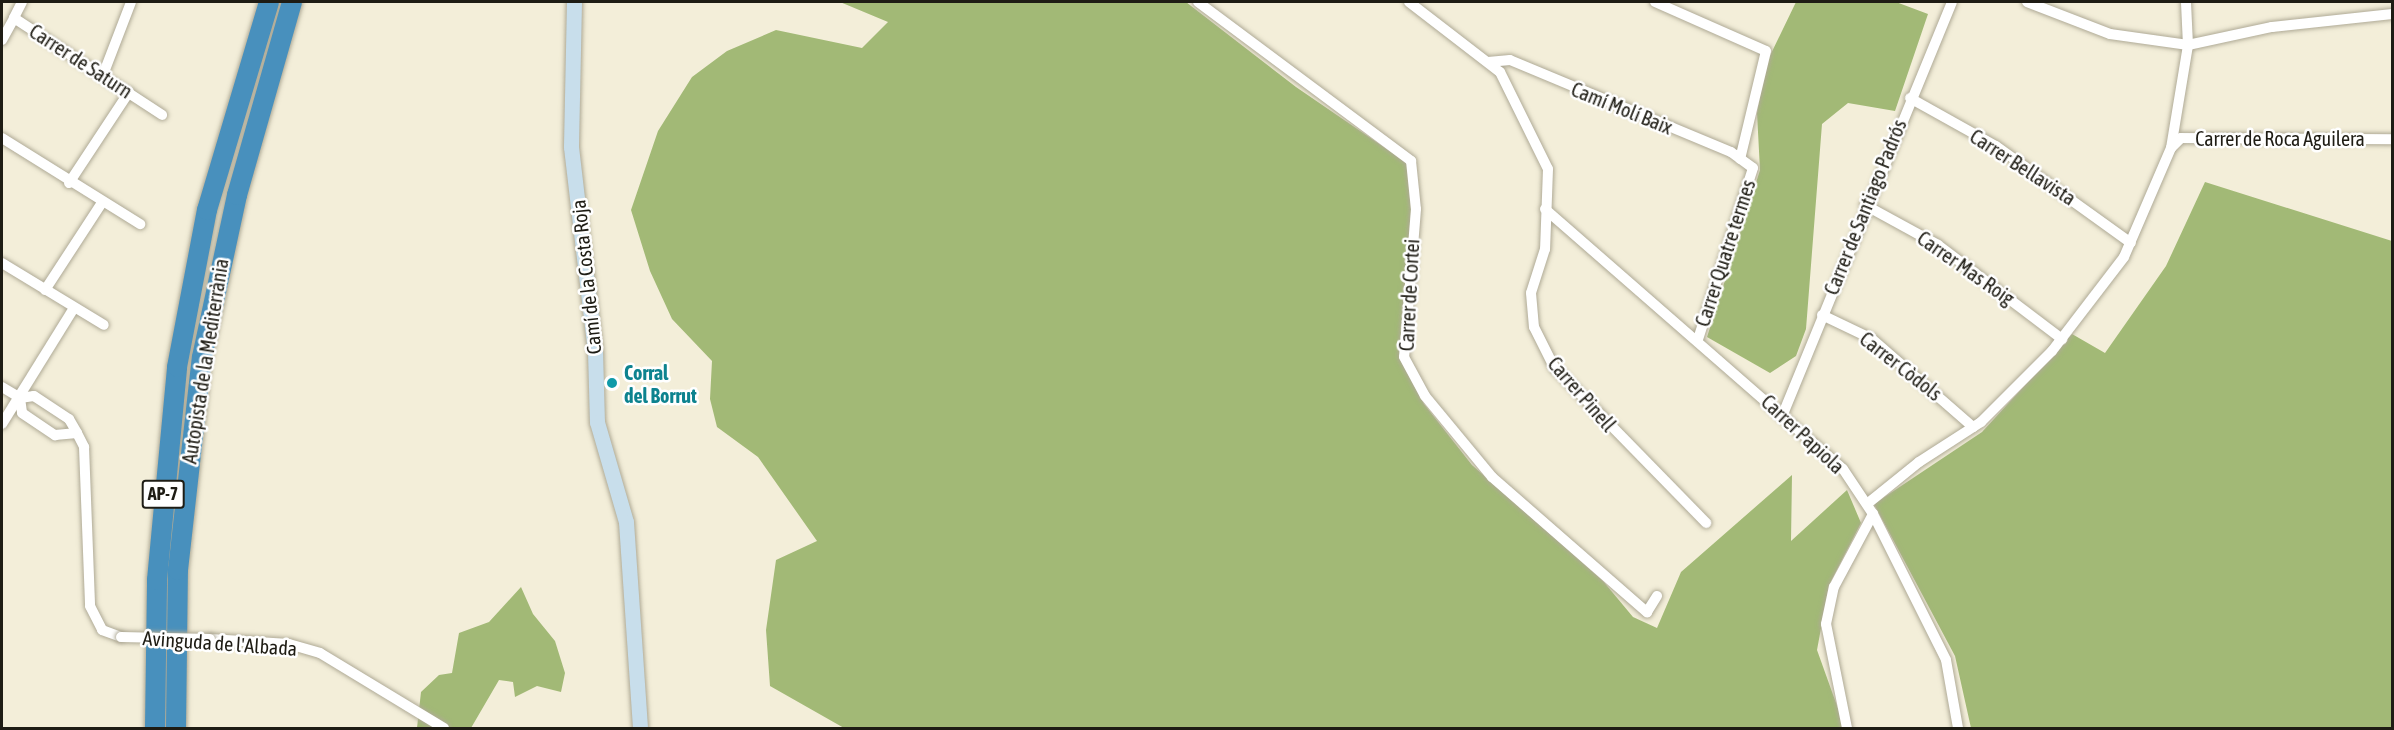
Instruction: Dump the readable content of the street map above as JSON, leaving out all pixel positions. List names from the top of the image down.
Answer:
{
  "streets": {
    "highway": ["Autopista de la Mediterrània", "AP-7"],
    "street": [
      "Carrer de Saturn",
      "Camí Molí Baix",
      "Carrer de Roca Aguilera",
      "Carrer Bellavista",
      "Carrer de Santiago Padrós",
      "Carrer Quatre termes",
      "Carrer Mas Roig",
      "Camí de la Costa Roja",
      "Carrer de Cortei",
      "Carrer Còdols",
      "Carrer Pinell",
      "Carrer Papiola",
      "Avinguda de l'Albada"
    ]
  },
  "crossings": [
    ["Camí Molí Baix", "Carrer Quatre termes"],
    ["Camí Molí Baix", "Carrer Pinell"],
    ["Carrer Bellavista", "Carrer de Santiago Padrós"],
    ["Carrer de Santiago Padrós", "Carrer Mas Roig"],
    ["Carrer de Santiago Padrós", "Carrer Còdols"],
    ["Carrer de Santiago Padrós", "Carrer Papiola"],
    ["Carrer Quatre termes", "Carrer Papiola"],
    ["Carrer Pinell", "Carrer Papiola"]
  ],
  "places": ["Corral del Borrut"]
}
